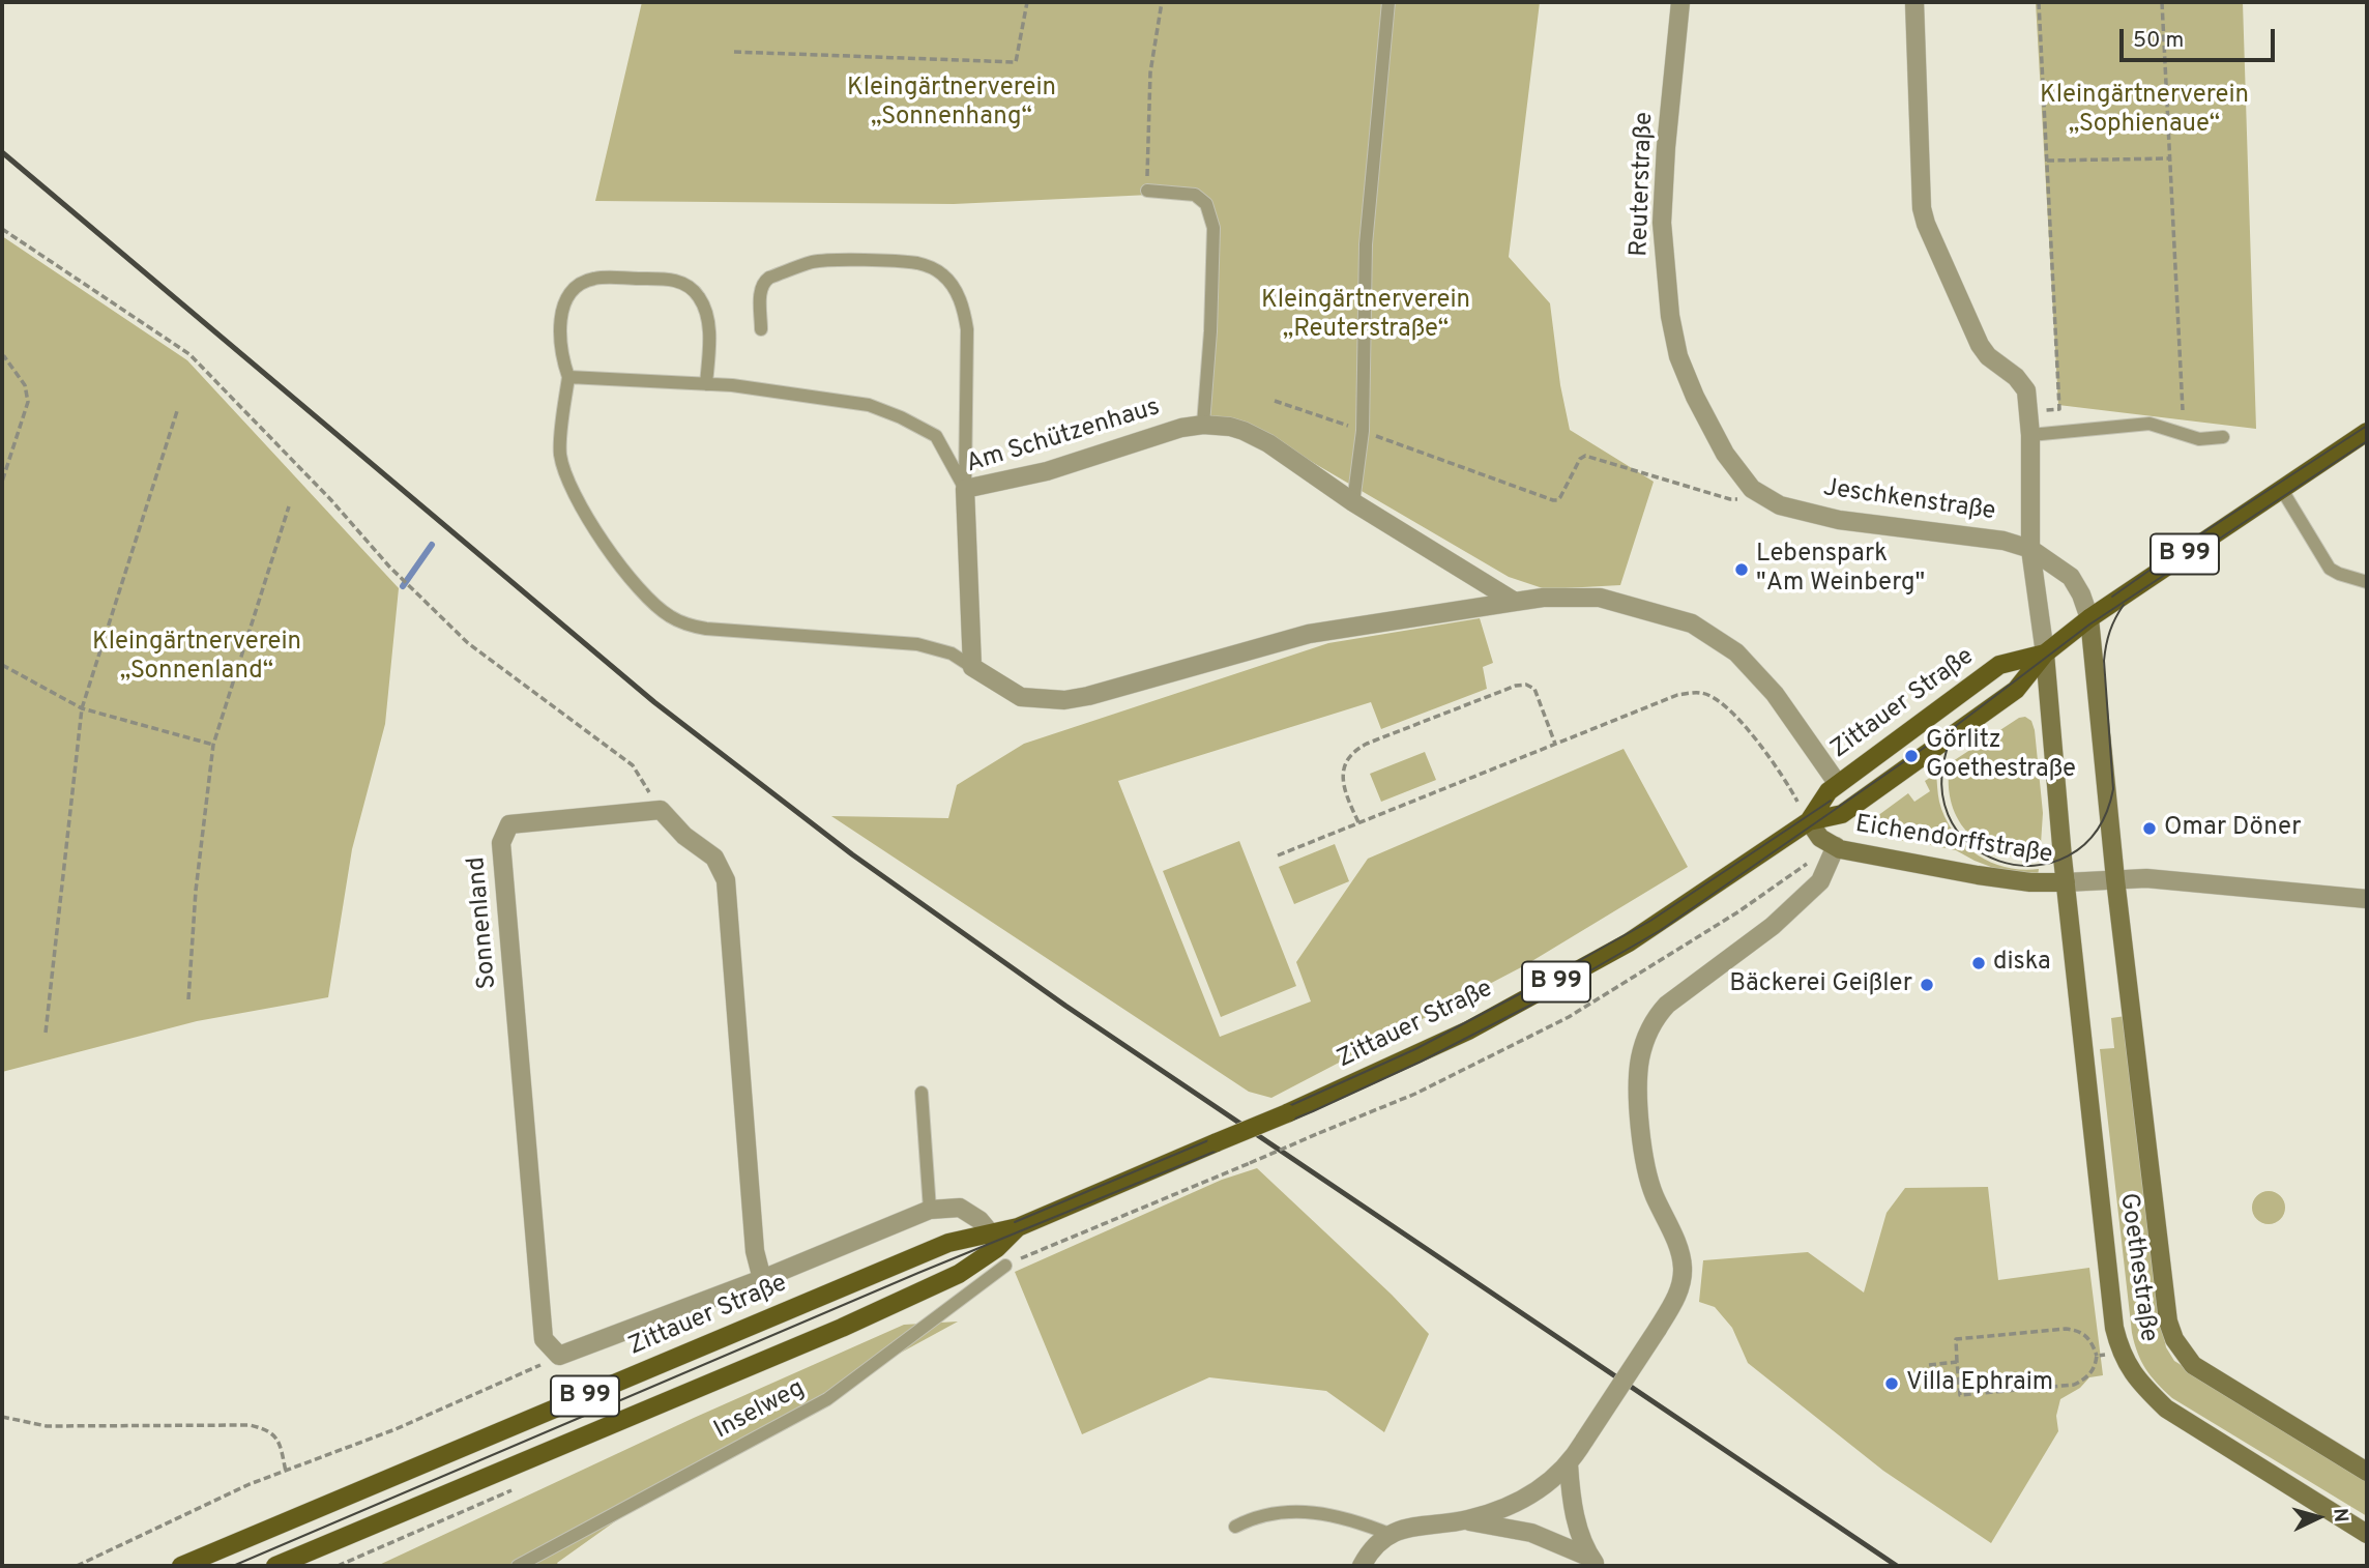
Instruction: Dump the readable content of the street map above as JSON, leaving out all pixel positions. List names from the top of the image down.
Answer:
{
  "streets": {
    "main road": ["B 99", "Zittauer Straße"],
    "street": [
      "Reuterstraße",
      "Am Schützenhaus",
      "Jeschkenstraße",
      "Eichendorffstraße",
      "Sonnenland",
      "Goethestraße"
    ],
    "lane": ["Inselweg"]
  },
  "crossings": [
    ["Reuterstraße", "Jeschkenstraße"],
    ["Jeschkenstraße", "Zittauer Straße"],
    ["Jeschkenstraße", "Goethestraße"],
    ["Zittauer Straße", "Eichendorffstraße"],
    ["Zittauer Straße", "Goethestraße"],
    ["Eichendorffstraße", "Goethestraße"]
  ],
  "parks": [
    "Kleingärtnerverein „Sonnenhang“",
    "Kleingärtnerverein „Sophienaue“",
    "Kleingärtnerverein „Reuterstraße“",
    "Kleingärtnerverein „Sonnenland“"
  ],
  "places": [
    "Lebenspark \"Am Weinberg\"",
    "Görlitz Goethestraße",
    "Omar Döner",
    "diska",
    "Bäckerei Geißler",
    "Villa Ephraim"
  ],
  "scale_bar": "50 m",
  "north": "right"
}
